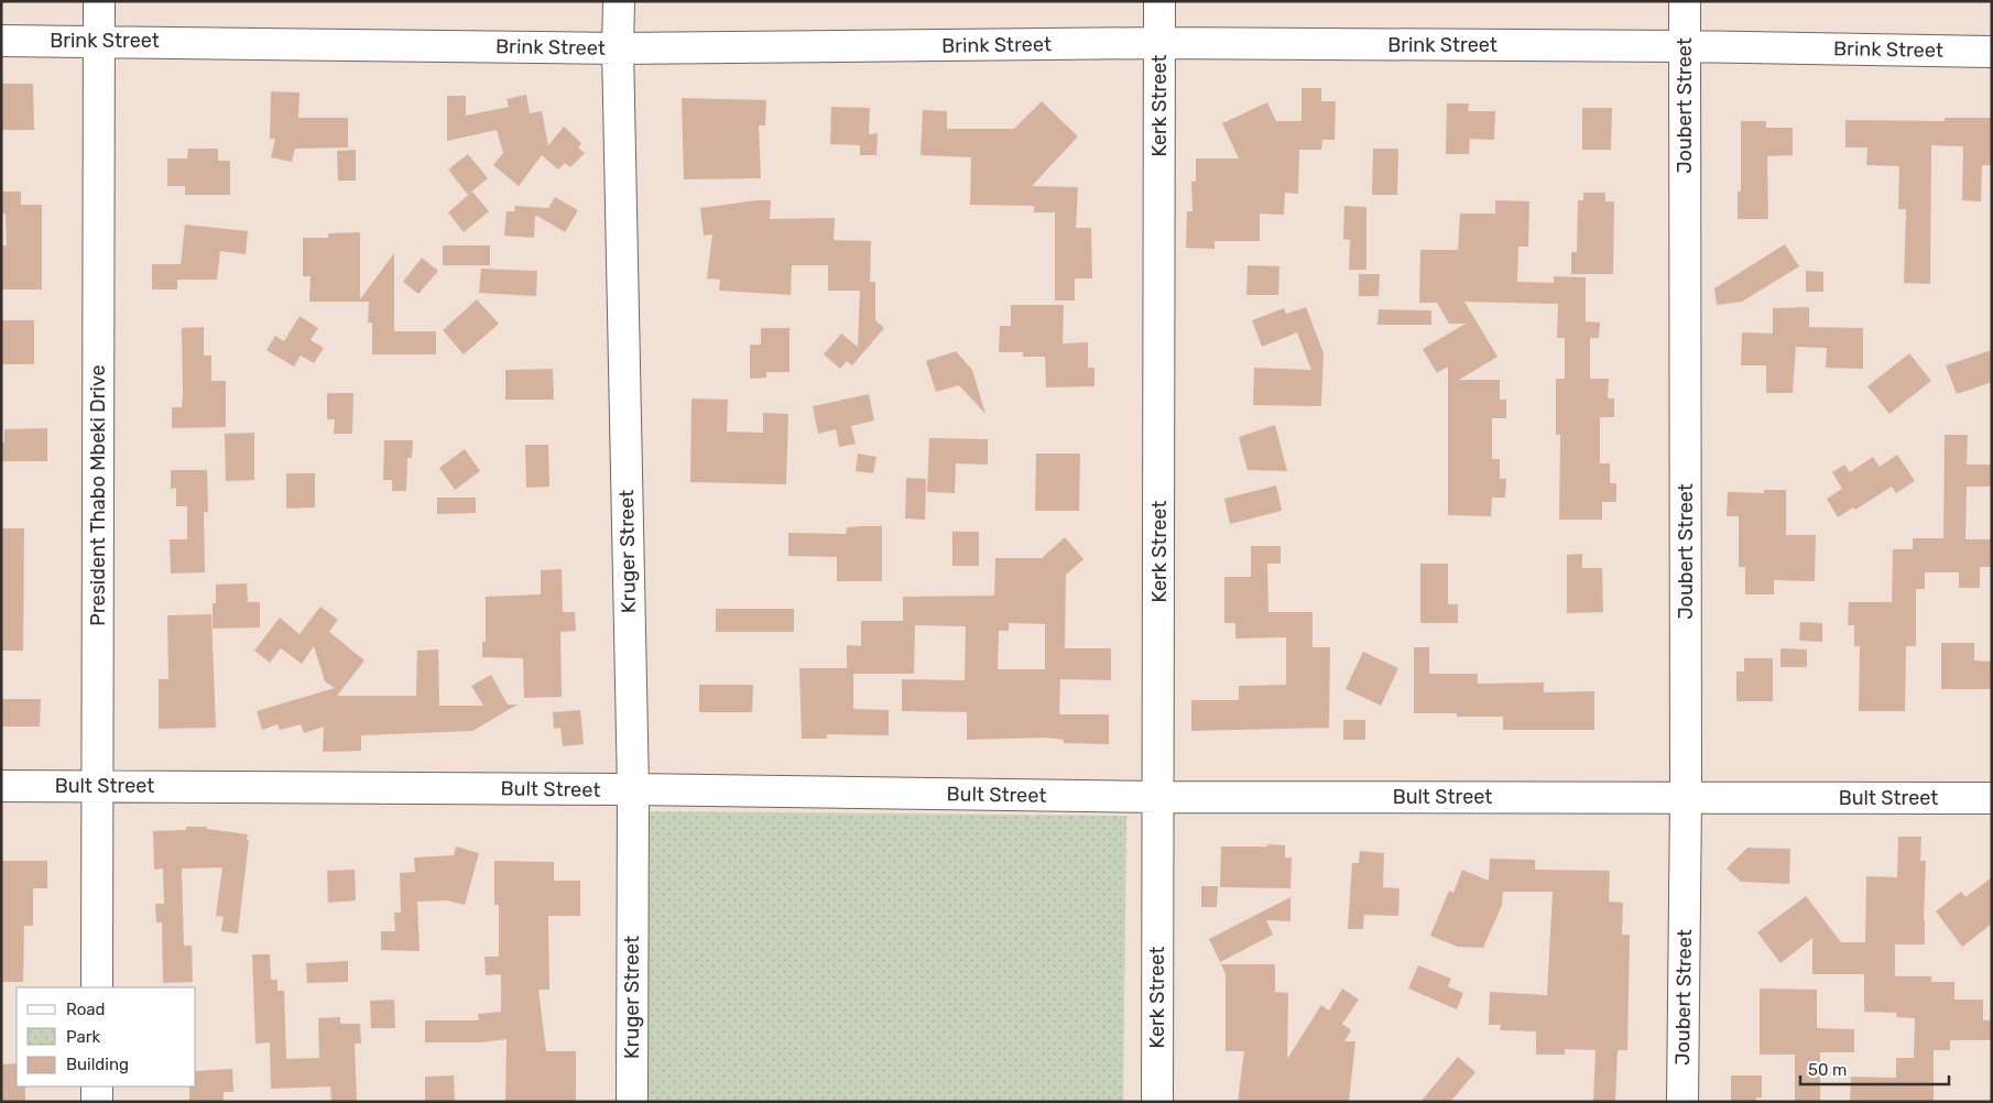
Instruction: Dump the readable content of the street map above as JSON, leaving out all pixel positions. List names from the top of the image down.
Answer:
{
  "streets": {
    "street": [
      "Brink Street",
      "Kerk Street",
      "Joubert Street",
      "President Thabo Mbeki Drive",
      "Kruger Street",
      "Bult Street"
    ]
  },
  "crossings": [
    ["Brink Street", "Kerk Street"],
    ["Brink Street", "Joubert Street"],
    ["Brink Street", "President Thabo Mbeki Drive"],
    ["Brink Street", "Kruger Street"],
    ["Kerk Street", "Bult Street"],
    ["Joubert Street", "Bult Street"],
    ["President Thabo Mbeki Drive", "Bult Street"],
    ["Kruger Street", "Bult Street"]
  ],
  "legend": ["Road", "Park", "Building"],
  "scale_bar": "50 m"
}
